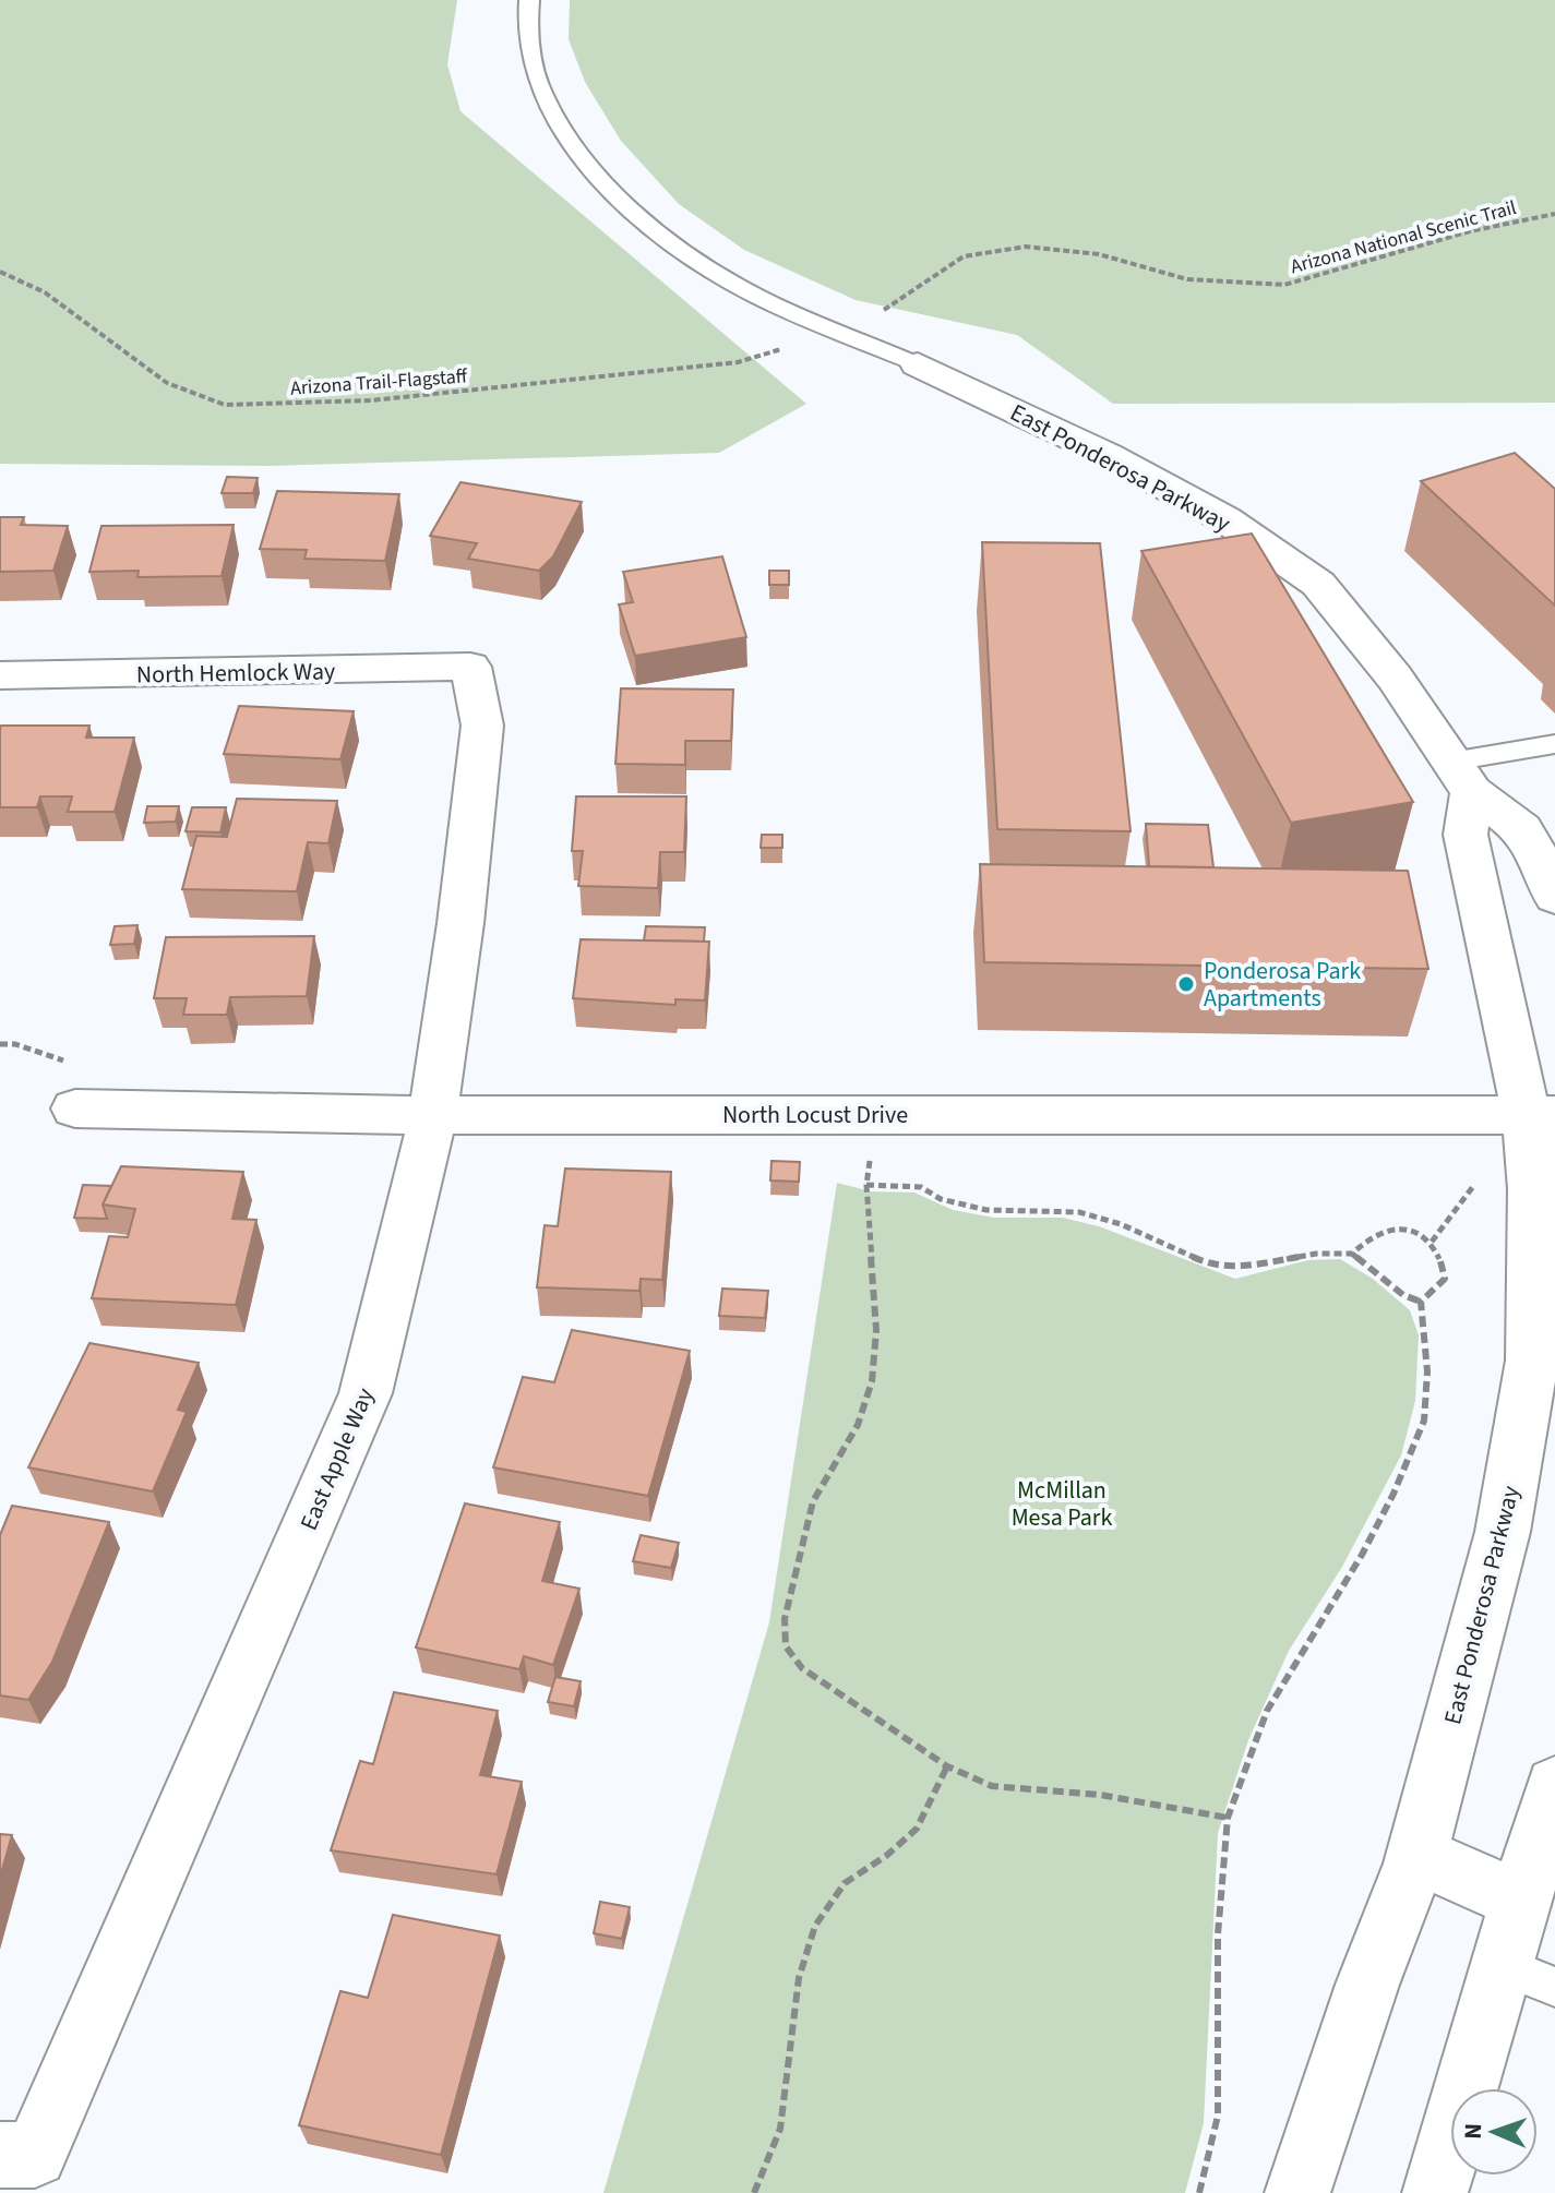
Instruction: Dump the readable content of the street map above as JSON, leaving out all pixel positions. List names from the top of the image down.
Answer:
{
  "streets": {
    "street": [
      "East Ponderosa Parkway",
      "North Hemlock Way",
      "North Locust Drive",
      "East Apple Way"
    ],
    "path": ["Arizona National Scenic Trail", "Arizona Trail-Flagstaff"]
  },
  "crossings": [
    ["East Ponderosa Parkway", "North Locust Drive"],
    ["North Hemlock Way", "East Apple Way"],
    ["North Locust Drive", "East Apple Way"]
  ],
  "parks": ["McMillan Mesa Park"],
  "places": ["Ponderosa Park Apartments"],
  "north": "left"
}
